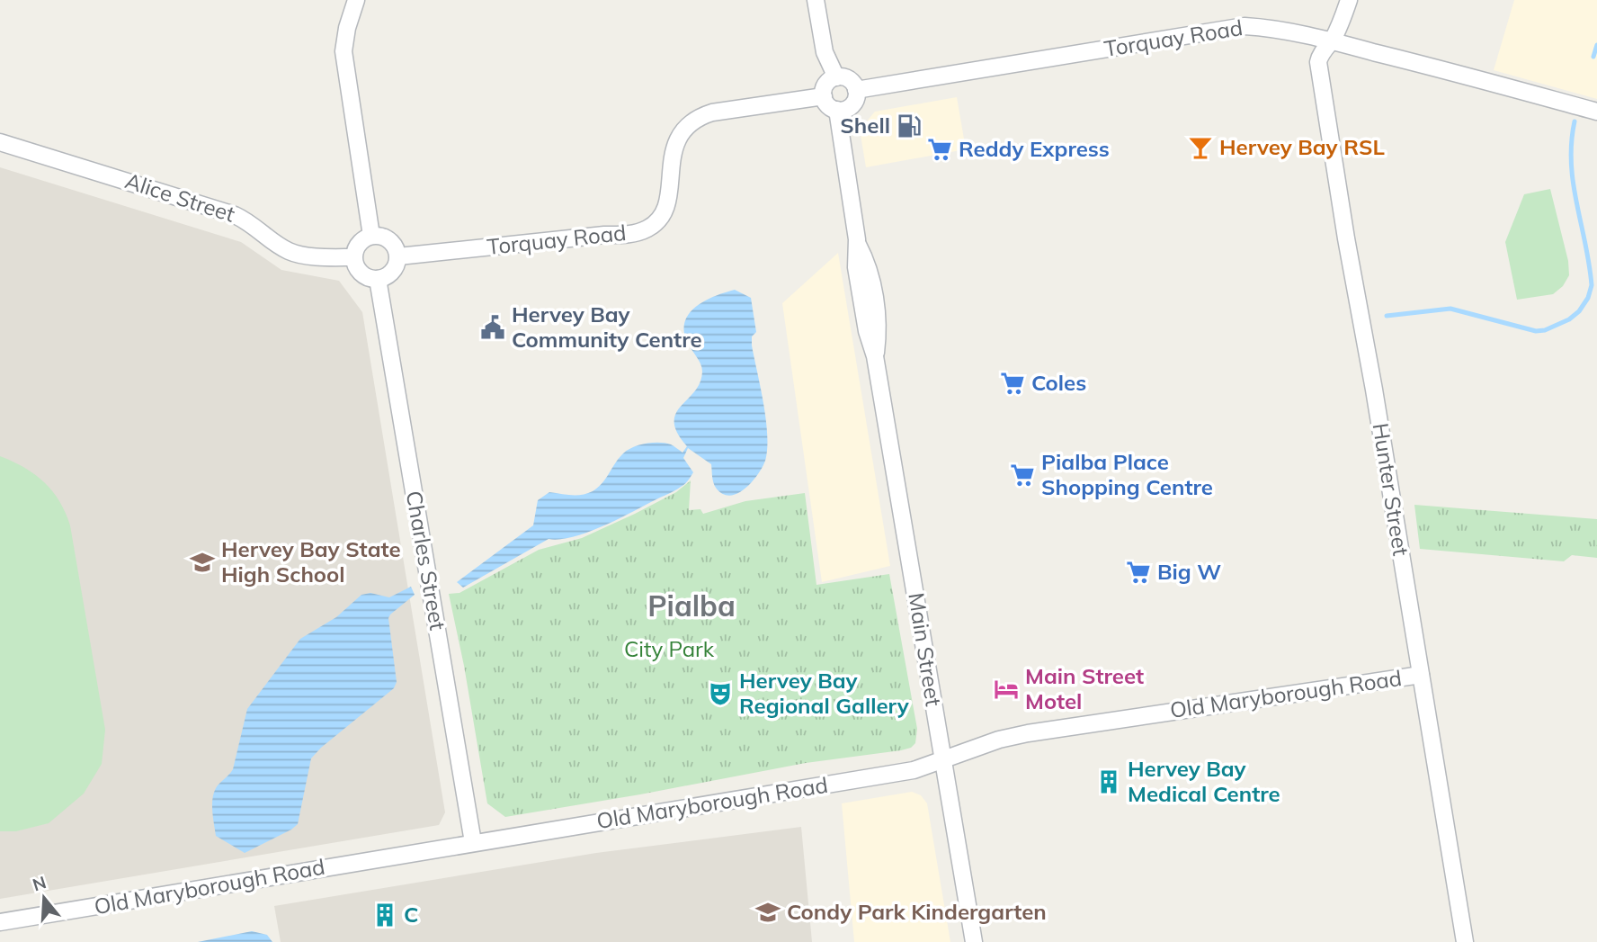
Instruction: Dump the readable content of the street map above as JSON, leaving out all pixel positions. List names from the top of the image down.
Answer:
{
  "streets": {
    "street": [
      "Torquay Road",
      "Alice Street",
      "Hunter Street",
      "Charles Street",
      "Main Street",
      "Old Maryborough Road"
    ]
  },
  "crossings": [
    ["Torquay Road", "Alice Street"],
    ["Torquay Road", "Hunter Street"],
    ["Torquay Road", "Charles Street"],
    ["Torquay Road", "Main Street"],
    ["Alice Street", "Charles Street"],
    ["Hunter Street", "Old Maryborough Road"],
    ["Charles Street", "Old Maryborough Road"],
    ["Main Street", "Old Maryborough Road"]
  ],
  "districts": ["Pialba"],
  "parks": ["City Park"],
  "places": {
    "fuel station": ["Shell"],
    "bar": ["Hervey Bay RSL"],
    "supermarket": [
      "Reddy Express",
      "Coles",
      "Pialba Place Shopping Centre",
      "Big W"
    ],
    "public building": ["Hervey Bay Community Centre"],
    "school or university": ["Hervey Bay State High School", "Condy Park Kindergarten"],
    "hotel": ["Main Street Motel"],
    "theatre": ["Hervey Bay Regional Gallery"],
    "building": ["Hervey Bay Medical Centre", "C"]
  },
  "north": "top"
}
